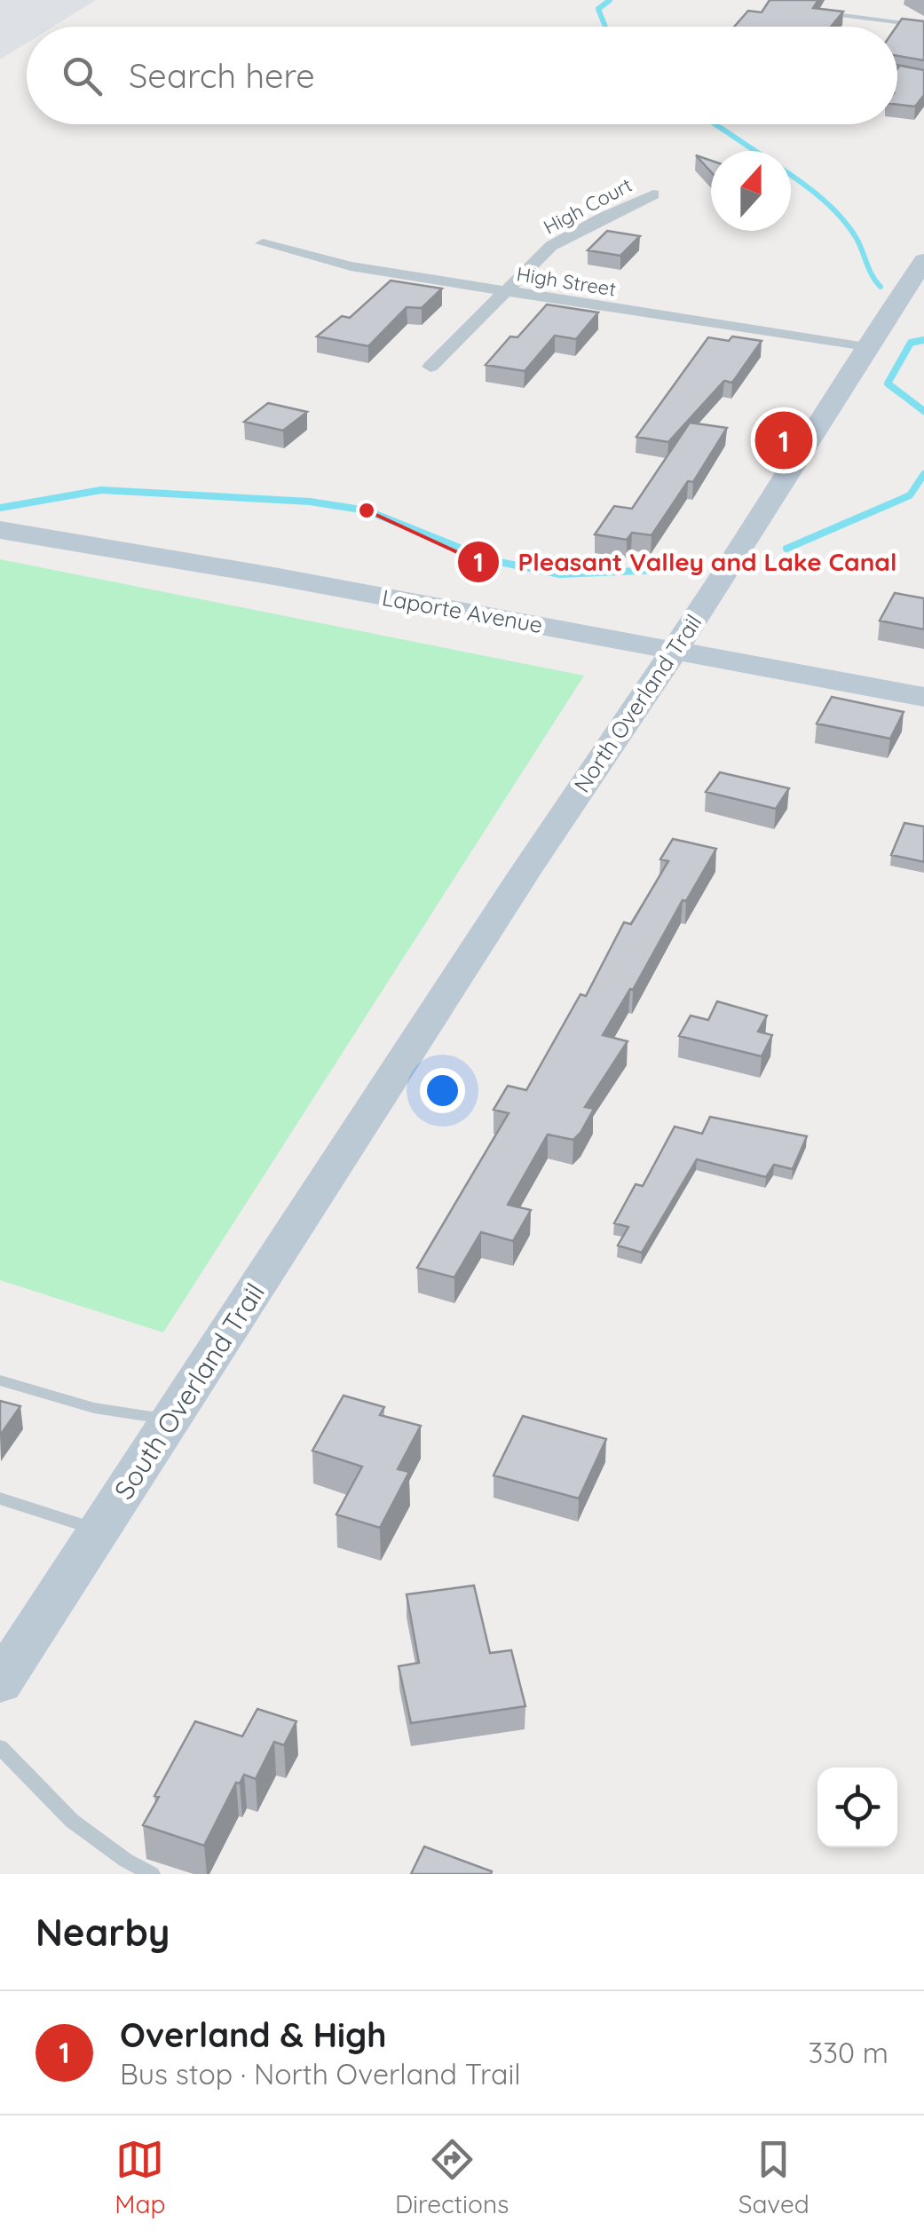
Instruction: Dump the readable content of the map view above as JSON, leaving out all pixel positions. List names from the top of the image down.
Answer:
{
  "streets": {
    "main road": ["Laporte Avenue", "North Overland Trail", "South Overland Trail"],
    "street": ["High Court", "High Street"]
  },
  "crossings": [
    ["High Court", "High Street"],
    ["High Street", "North Overland Trail"],
    ["Laporte Avenue", "North Overland Trail"],
    ["North Overland Trail", "South Overland Trail"]
  ],
  "places": ["Pleasant Valley and Lake Canal"],
  "north": "top",
  "page": {
    "search": "Search here",
    "pins": "1",
    "heading": "Nearby",
    "list": [
      {
        "mark": "1",
        "name": "Overland & High",
        "note": "Bus stop · North Overland Trail",
        "value": "330 m"
      }
    ],
    "nav": ["Map", "Directions", "Saved"]
  }
}
